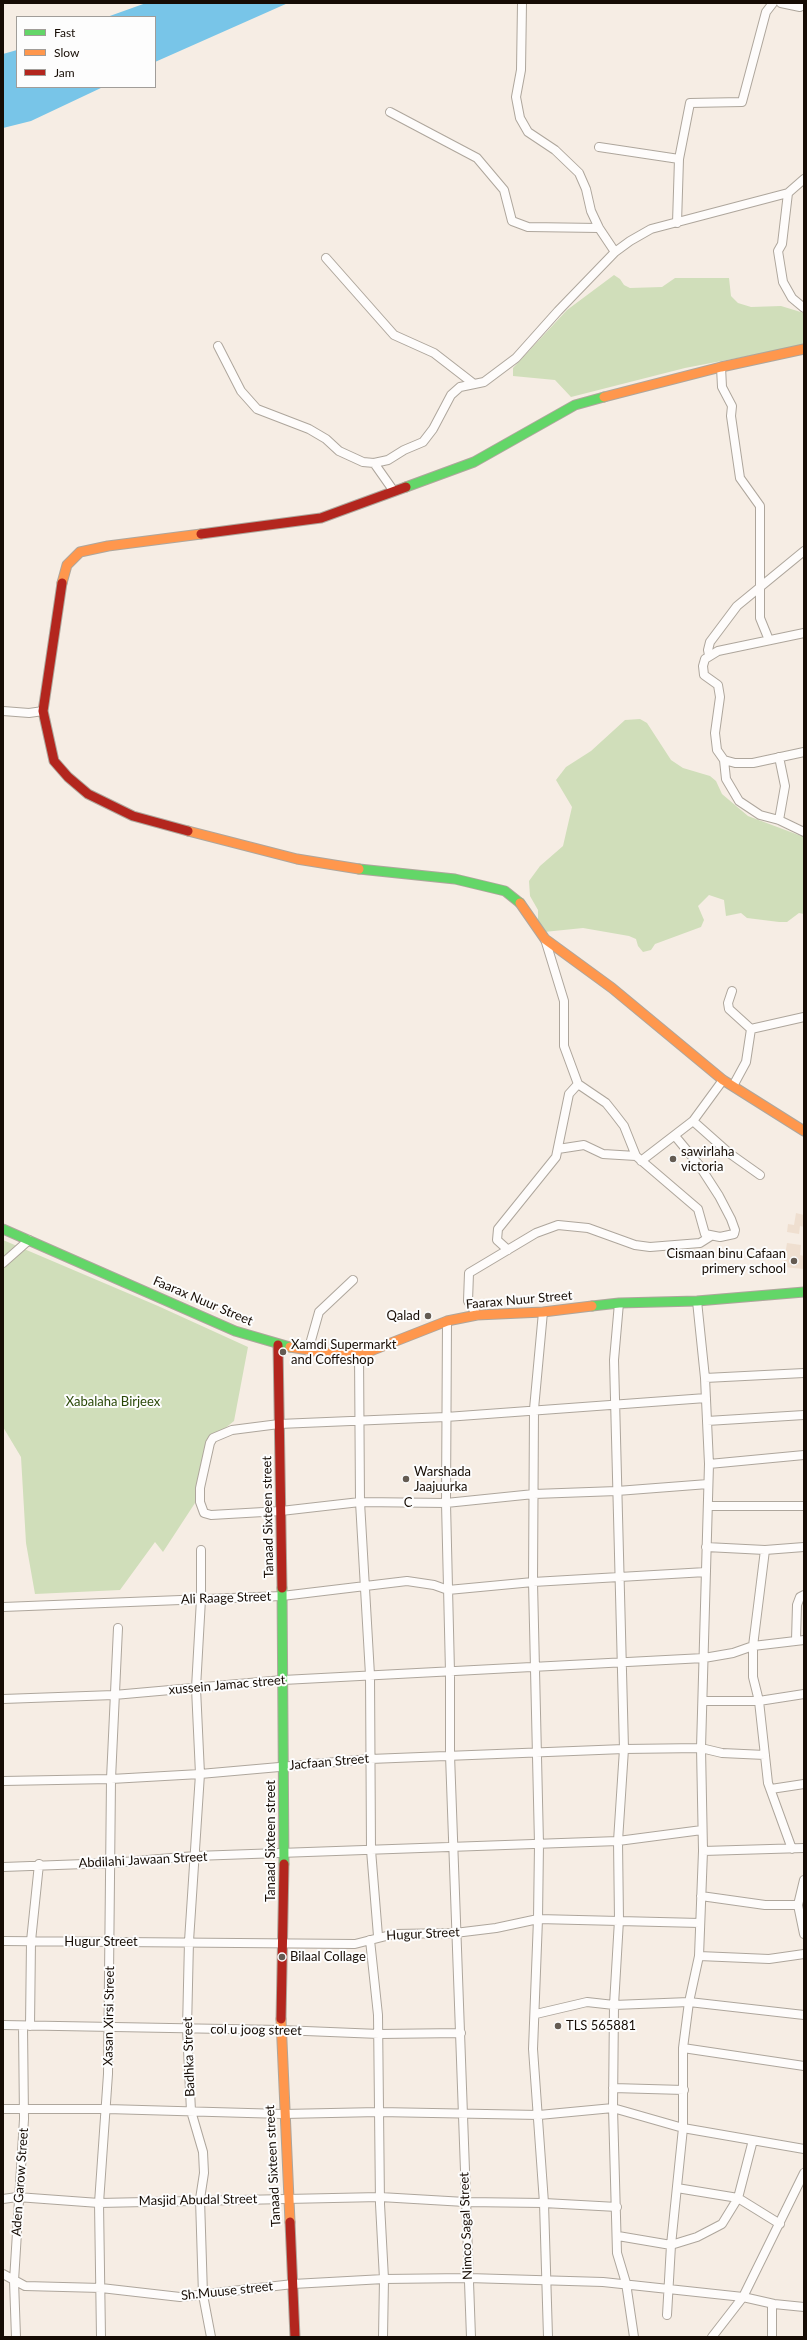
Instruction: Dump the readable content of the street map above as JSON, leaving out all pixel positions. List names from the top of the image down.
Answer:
{
  "streets": {
    "street": [
      "Faarax Nuur Street",
      "C",
      "Tanaad Sixteen street",
      "Ali Raage Street",
      "xussein Jamac street",
      "Jacfaan Street",
      "Abdilahi Jawaan Street",
      "Hugur Street",
      "Xasan Xirsi Street",
      "col u joog street",
      "Badhka Street",
      "Aden Garow Street",
      "Masjid Abudal Street",
      "Nimco Sagal Street",
      "Sh.Muuse street"
    ]
  },
  "crossings": [
    ["Faarax Nuur Street", "Tanaad Sixteen street"],
    ["Faarax Nuur Street", "Nimco Sagal Street"],
    ["C", "Tanaad Sixteen street"],
    ["C", "Nimco Sagal Street"],
    ["Tanaad Sixteen street", "Ali Raage Street"],
    ["Tanaad Sixteen street", "xussein Jamac street"],
    ["Tanaad Sixteen street", "Jacfaan Street"],
    ["Tanaad Sixteen street", "Abdilahi Jawaan Street"],
    ["Tanaad Sixteen street", "Hugur Street"],
    ["Tanaad Sixteen street", "col u joog street"],
    ["Tanaad Sixteen street", "Masjid Abudal Street"],
    ["Tanaad Sixteen street", "Sh.Muuse street"],
    ["Ali Raage Street", "Badhka Street"],
    ["Ali Raage Street", "Nimco Sagal Street"],
    ["xussein Jamac street", "Xasan Xirsi Street"],
    ["xussein Jamac street", "Badhka Street"],
    ["xussein Jamac street", "Nimco Sagal Street"],
    ["Jacfaan Street", "Xasan Xirsi Street"],
    ["Jacfaan Street", "Badhka Street"],
    ["Jacfaan Street", "Nimco Sagal Street"],
    ["Abdilahi Jawaan Street", "Xasan Xirsi Street"],
    ["Abdilahi Jawaan Street", "Badhka Street"],
    ["Abdilahi Jawaan Street", "Aden Garow Street"],
    ["Abdilahi Jawaan Street", "Nimco Sagal Street"],
    ["Hugur Street", "Xasan Xirsi Street"],
    ["Hugur Street", "Badhka Street"],
    ["Hugur Street", "Aden Garow Street"],
    ["Hugur Street", "Nimco Sagal Street"],
    ["Xasan Xirsi Street", "col u joog street"],
    ["Xasan Xirsi Street", "Masjid Abudal Street"],
    ["Xasan Xirsi Street", "Sh.Muuse street"],
    ["col u joog street", "Badhka Street"],
    ["col u joog street", "Aden Garow Street"],
    ["col u joog street", "Nimco Sagal Street"],
    ["Badhka Street", "Masjid Abudal Street"],
    ["Badhka Street", "Sh.Muuse street"],
    ["Aden Garow Street", "Masjid Abudal Street"],
    ["Aden Garow Street", "Sh.Muuse street"],
    ["Masjid Abudal Street", "Nimco Sagal Street"],
    ["Nimco Sagal Street", "Sh.Muuse street"]
  ],
  "parks": ["Xabalaha Birjeex"],
  "places": [
    "sawirlaha victoria",
    "Cismaan binu Cafaan primery school",
    "Qalad",
    "Xamdi Supermarkt and Coffeshop",
    "Warshada Jaajuurka",
    "Bilaal Collage",
    "TLS 565881"
  ],
  "legend": ["Fast", "Slow", "Jam"]
}
